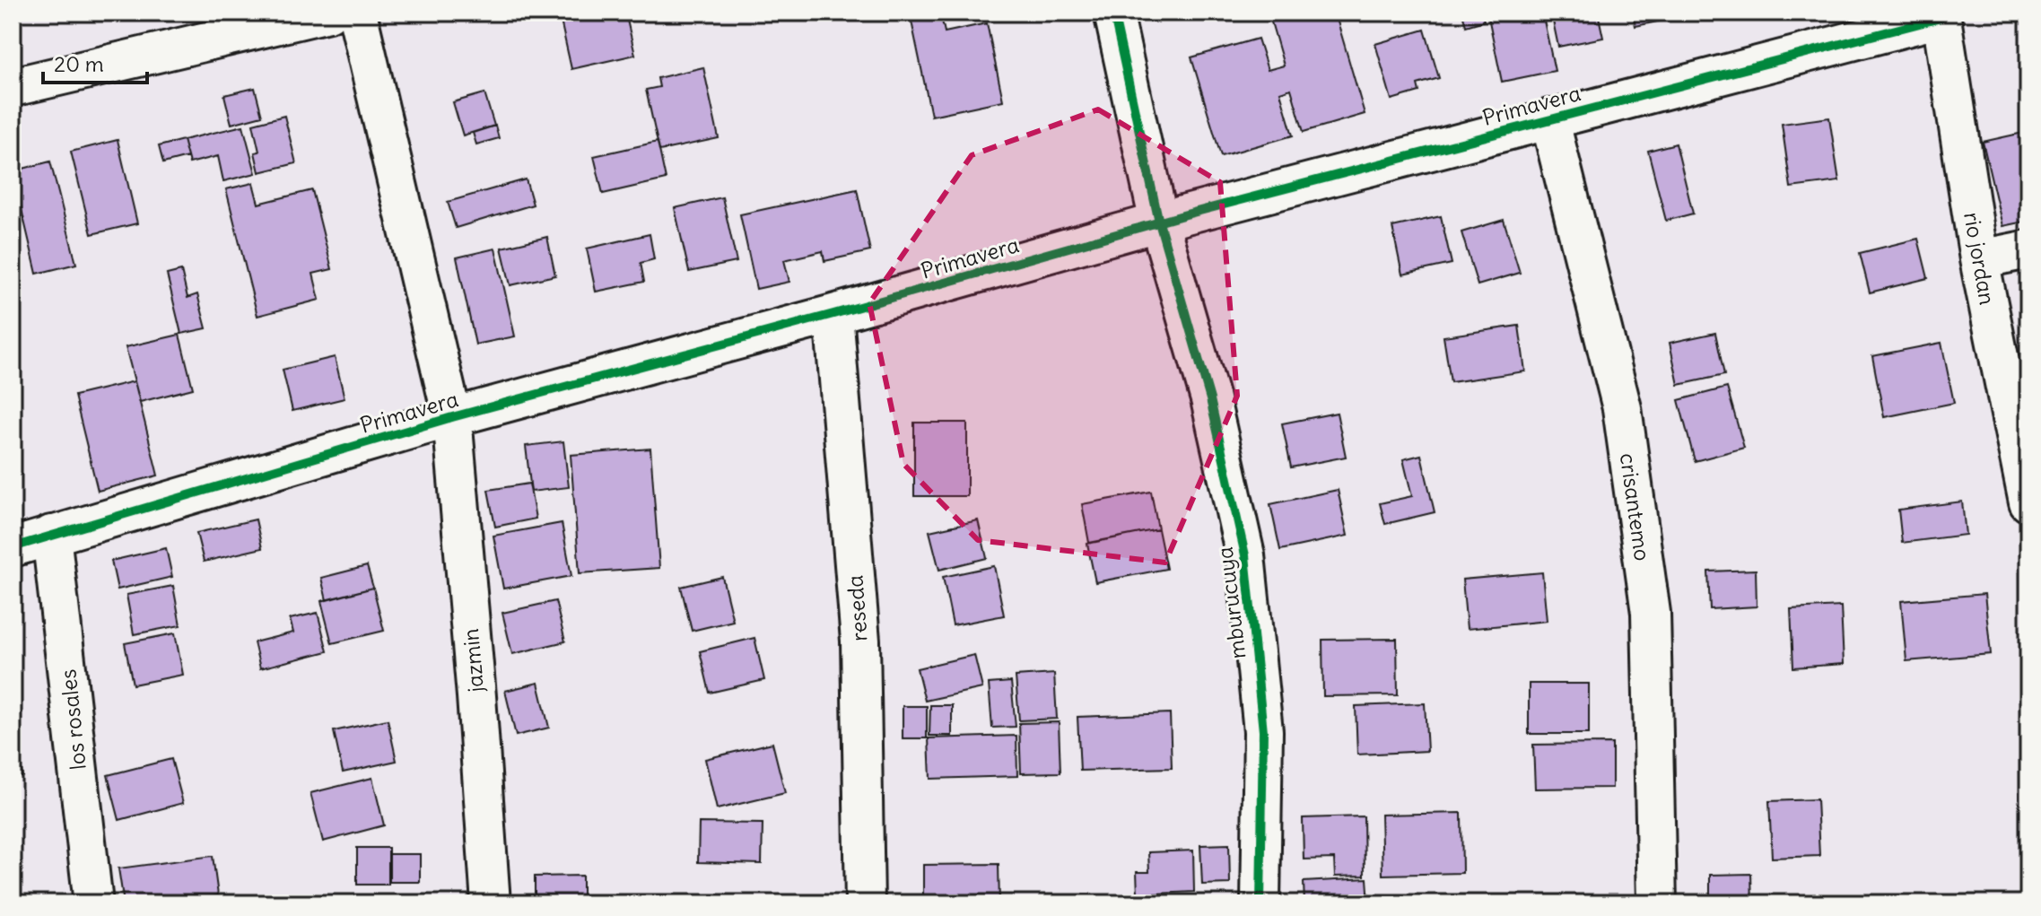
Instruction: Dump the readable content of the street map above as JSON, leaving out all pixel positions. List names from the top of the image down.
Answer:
{
  "streets": {
    "street": [
      "Primavera",
      "rio jordan",
      "crisantemo",
      "mburucuya",
      "reseda",
      "jazmin",
      "los rosales"
    ]
  },
  "crossings": [
    ["Primavera", "rio jordan"],
    ["Primavera", "crisantemo"],
    ["Primavera", "mburucuya"],
    ["Primavera", "reseda"],
    ["Primavera", "jazmin"],
    ["Primavera", "los rosales"]
  ],
  "scale_bar": "20 m"
}
